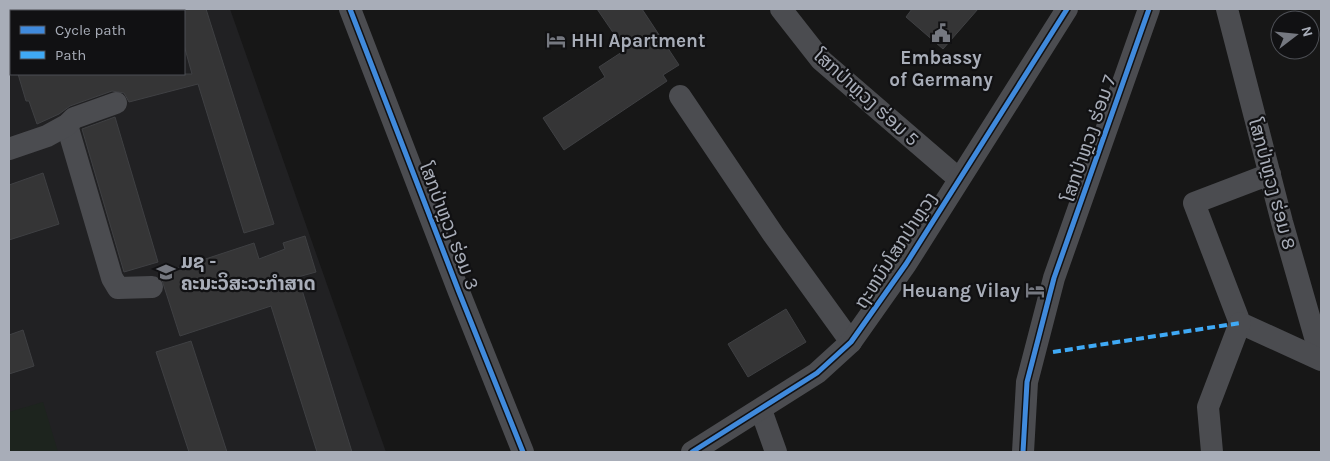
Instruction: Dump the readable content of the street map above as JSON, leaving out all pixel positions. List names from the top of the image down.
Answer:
{
  "streets": {
    "street": [
      "ໂສກປ່າຫຼວງ ຮ່ອມ 5",
      "ໂສກປ່າຫຼວງ ຮ່ອມ 7",
      "ໂສກປ່າຫຼວງ ຮ່ອມ 8",
      "ໂສກປ່າຫຼວງ ຮ່ອມ 3",
      "ຖະຫນົນໂສກປ່າຫຼວງ"
    ]
  },
  "crossings": [
    ["ໂສກປ່າຫຼວງ ຮ່ອມ 5", "ຖະຫນົນໂສກປ່າຫຼວງ"]
  ],
  "places": {
    "public building": ["Embassy of Germany"],
    "hotel": ["HHI Apartment", "Heuang Vilay"],
    "school or university": ["ມຊ - ຄະນະວິສະວະກຳສາດ"]
  },
  "legend": ["Cycle path", "Path"],
  "north": "right"
}
